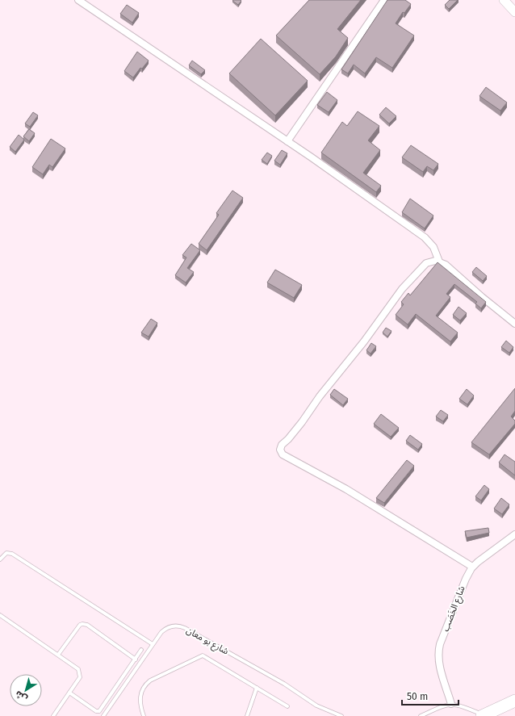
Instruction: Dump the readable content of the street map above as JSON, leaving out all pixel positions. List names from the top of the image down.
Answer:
{
  "streets": {
    "street": ["شارع الخَصَب"],
    "lane": ["شارع بو معان"]
  },
  "scale_bar": "50 m",
  "north": "bottom left"
}
